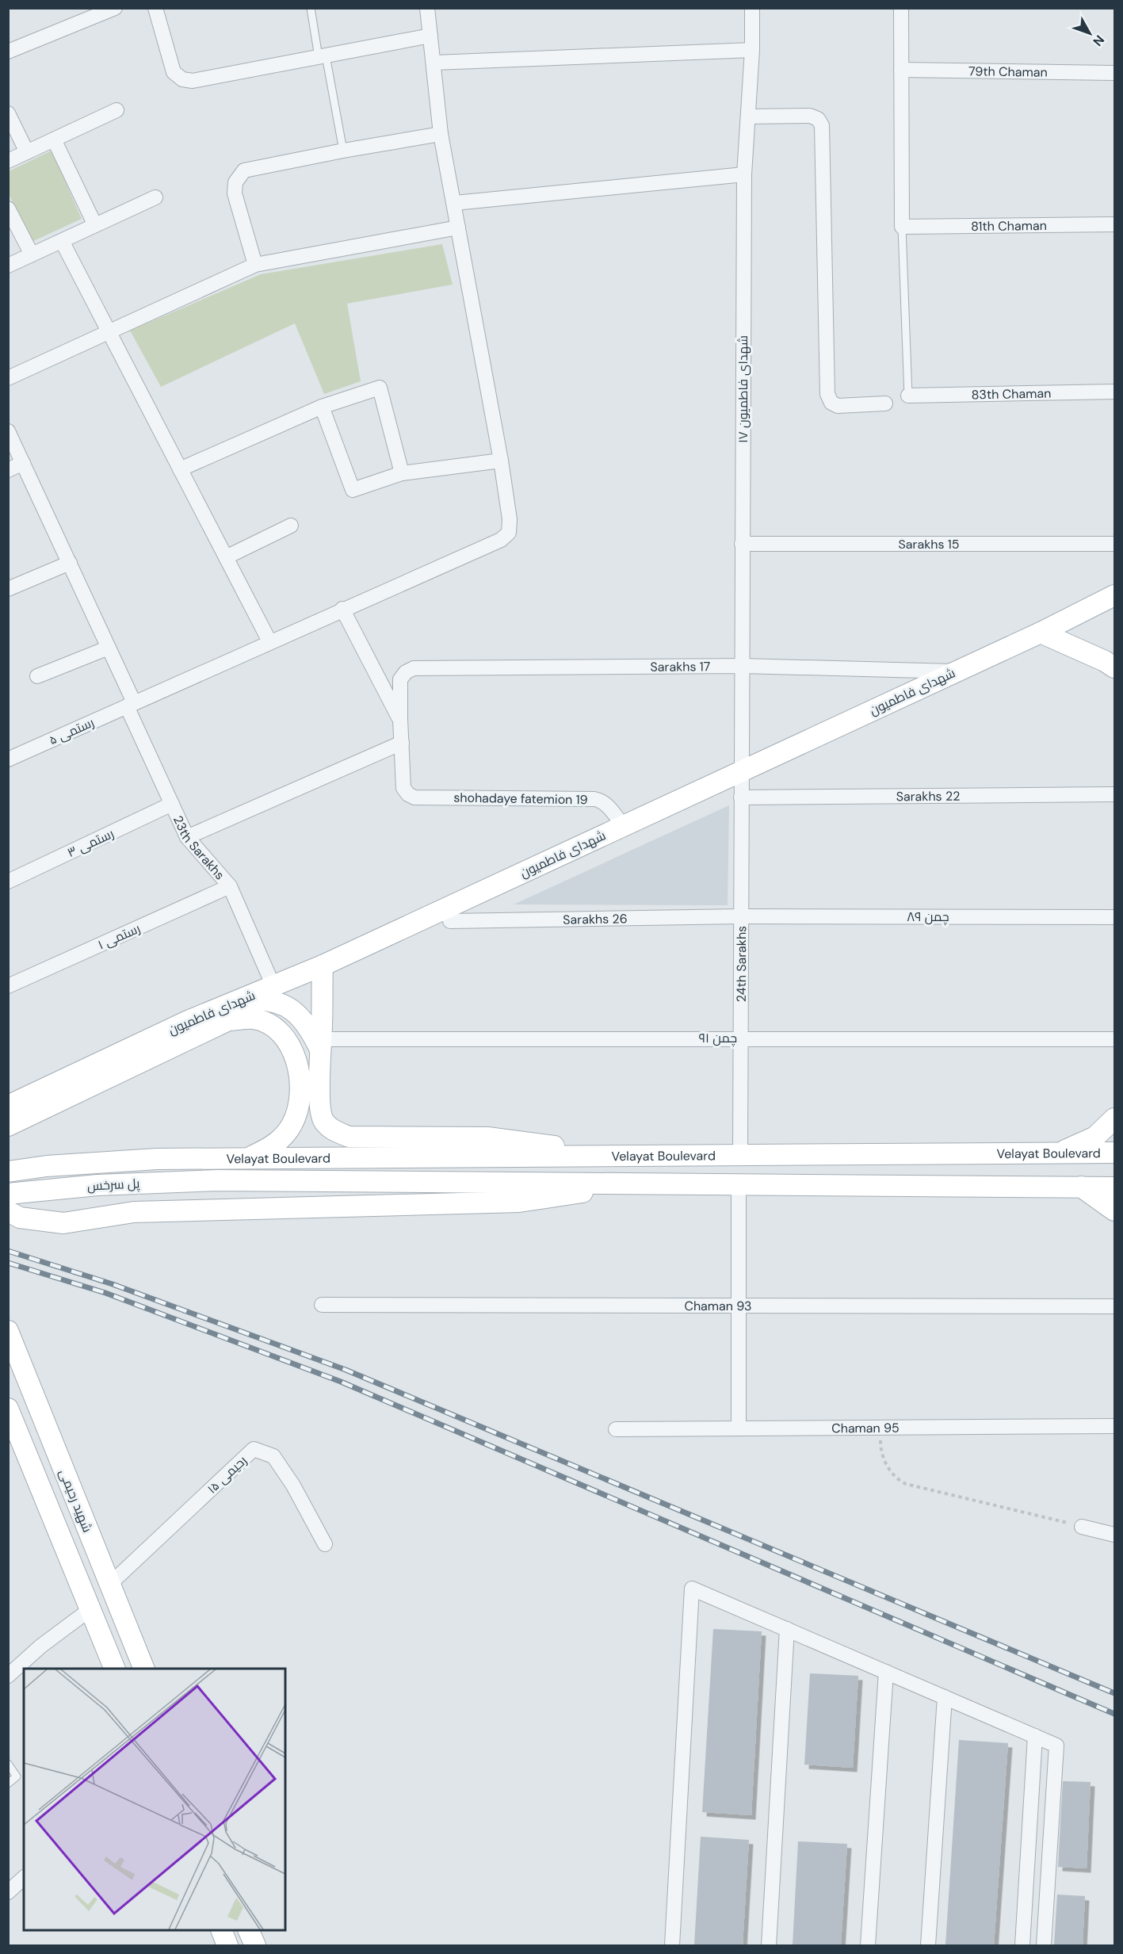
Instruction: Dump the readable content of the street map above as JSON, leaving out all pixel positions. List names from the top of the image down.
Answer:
{
  "streets": {
    "main road": [
      "شهدای فاطمیون",
      "Velayat Boulevard",
      "پل سرخس",
      "شهید رحیمی"
    ],
    "street": [
      "79th Chaman",
      "81th Chaman",
      "شهدای فاطمیون ۱۷",
      "83th Chaman",
      "Sarakhs 15",
      "Sarakhs 17",
      "رستمی ۵",
      "Sarakhs 22",
      "shohadaye fatemion 19",
      "رستمی ۳",
      "23th Sarakhs",
      "چمن ۸۹",
      "Sarakhs 26",
      "رستمی ۱",
      "24th Sarakhs",
      "چمن ۹۱",
      "Chaman 93",
      "Chaman 95",
      "رحیمی ۱۵"
    ]
  },
  "crossings": [
    ["شهدای فاطمیون ۱۷", "Sarakhs 15"],
    ["شهدای فاطمیون ۱۷", "Sarakhs 17"],
    ["شهدای فاطمیون ۱۷", "شهدای فاطمیون"],
    ["شهدای فاطمیون ۱۷", "24th Sarakhs"],
    ["Sarakhs 17", "شهدای فاطمیون"],
    ["شهدای فاطمیون", "shohadaye fatemion 19"],
    ["شهدای فاطمیون", "23th Sarakhs"],
    ["شهدای فاطمیون", "24th Sarakhs"],
    ["رستمی ۵", "23th Sarakhs"],
    ["Sarakhs 22", "24th Sarakhs"],
    ["رستمی ۳", "23th Sarakhs"],
    ["23th Sarakhs", "رستمی ۱"],
    ["چمن ۸۹", "Sarakhs 26"],
    ["چمن ۸۹", "24th Sarakhs"],
    ["Sarakhs 26", "24th Sarakhs"],
    ["24th Sarakhs", "چمن ۹۱"],
    ["24th Sarakhs", "Velayat Boulevard"],
    ["Velayat Boulevard", "پل سرخس"],
    ["رحیمی ۱۵", "شهید رحیمی"]
  ],
  "north": "bottom right"
}
